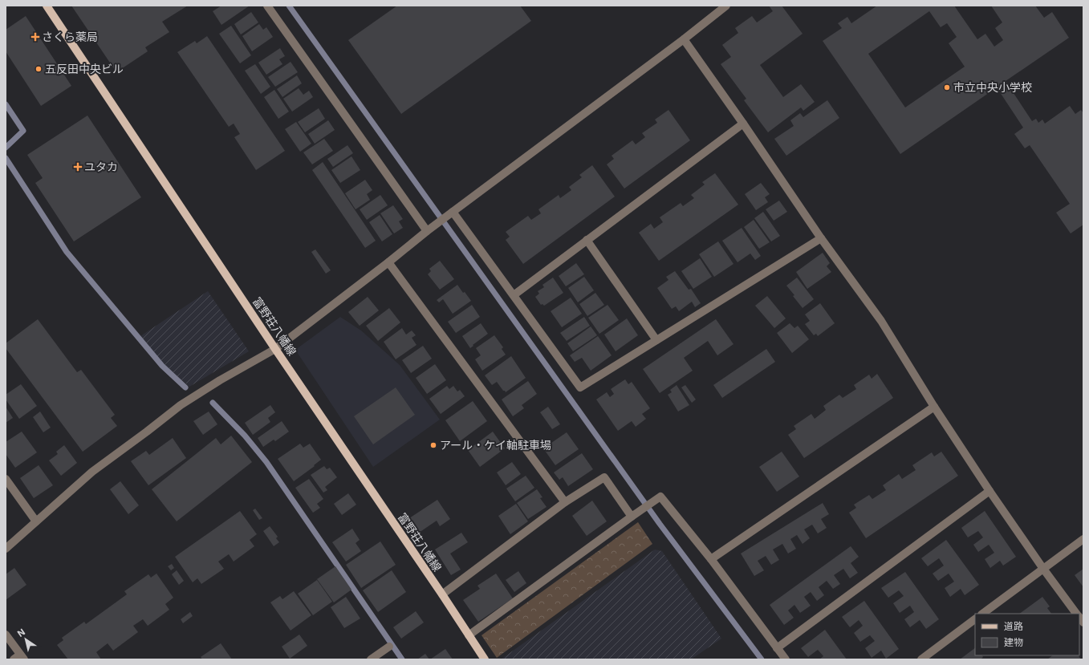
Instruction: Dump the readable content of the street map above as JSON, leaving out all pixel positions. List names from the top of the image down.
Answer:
{
  "streets": {
    "main road": ["富野荘八幡線"]
  },
  "places": {
    "health": ["さくら薬局", "ユタカ"],
    "other": ["五反田中央ビル", "市立中央小学校", "アール・ケイ軸駐車場"]
  },
  "legend": ["道路", "建物"],
  "north": "top left"
}
